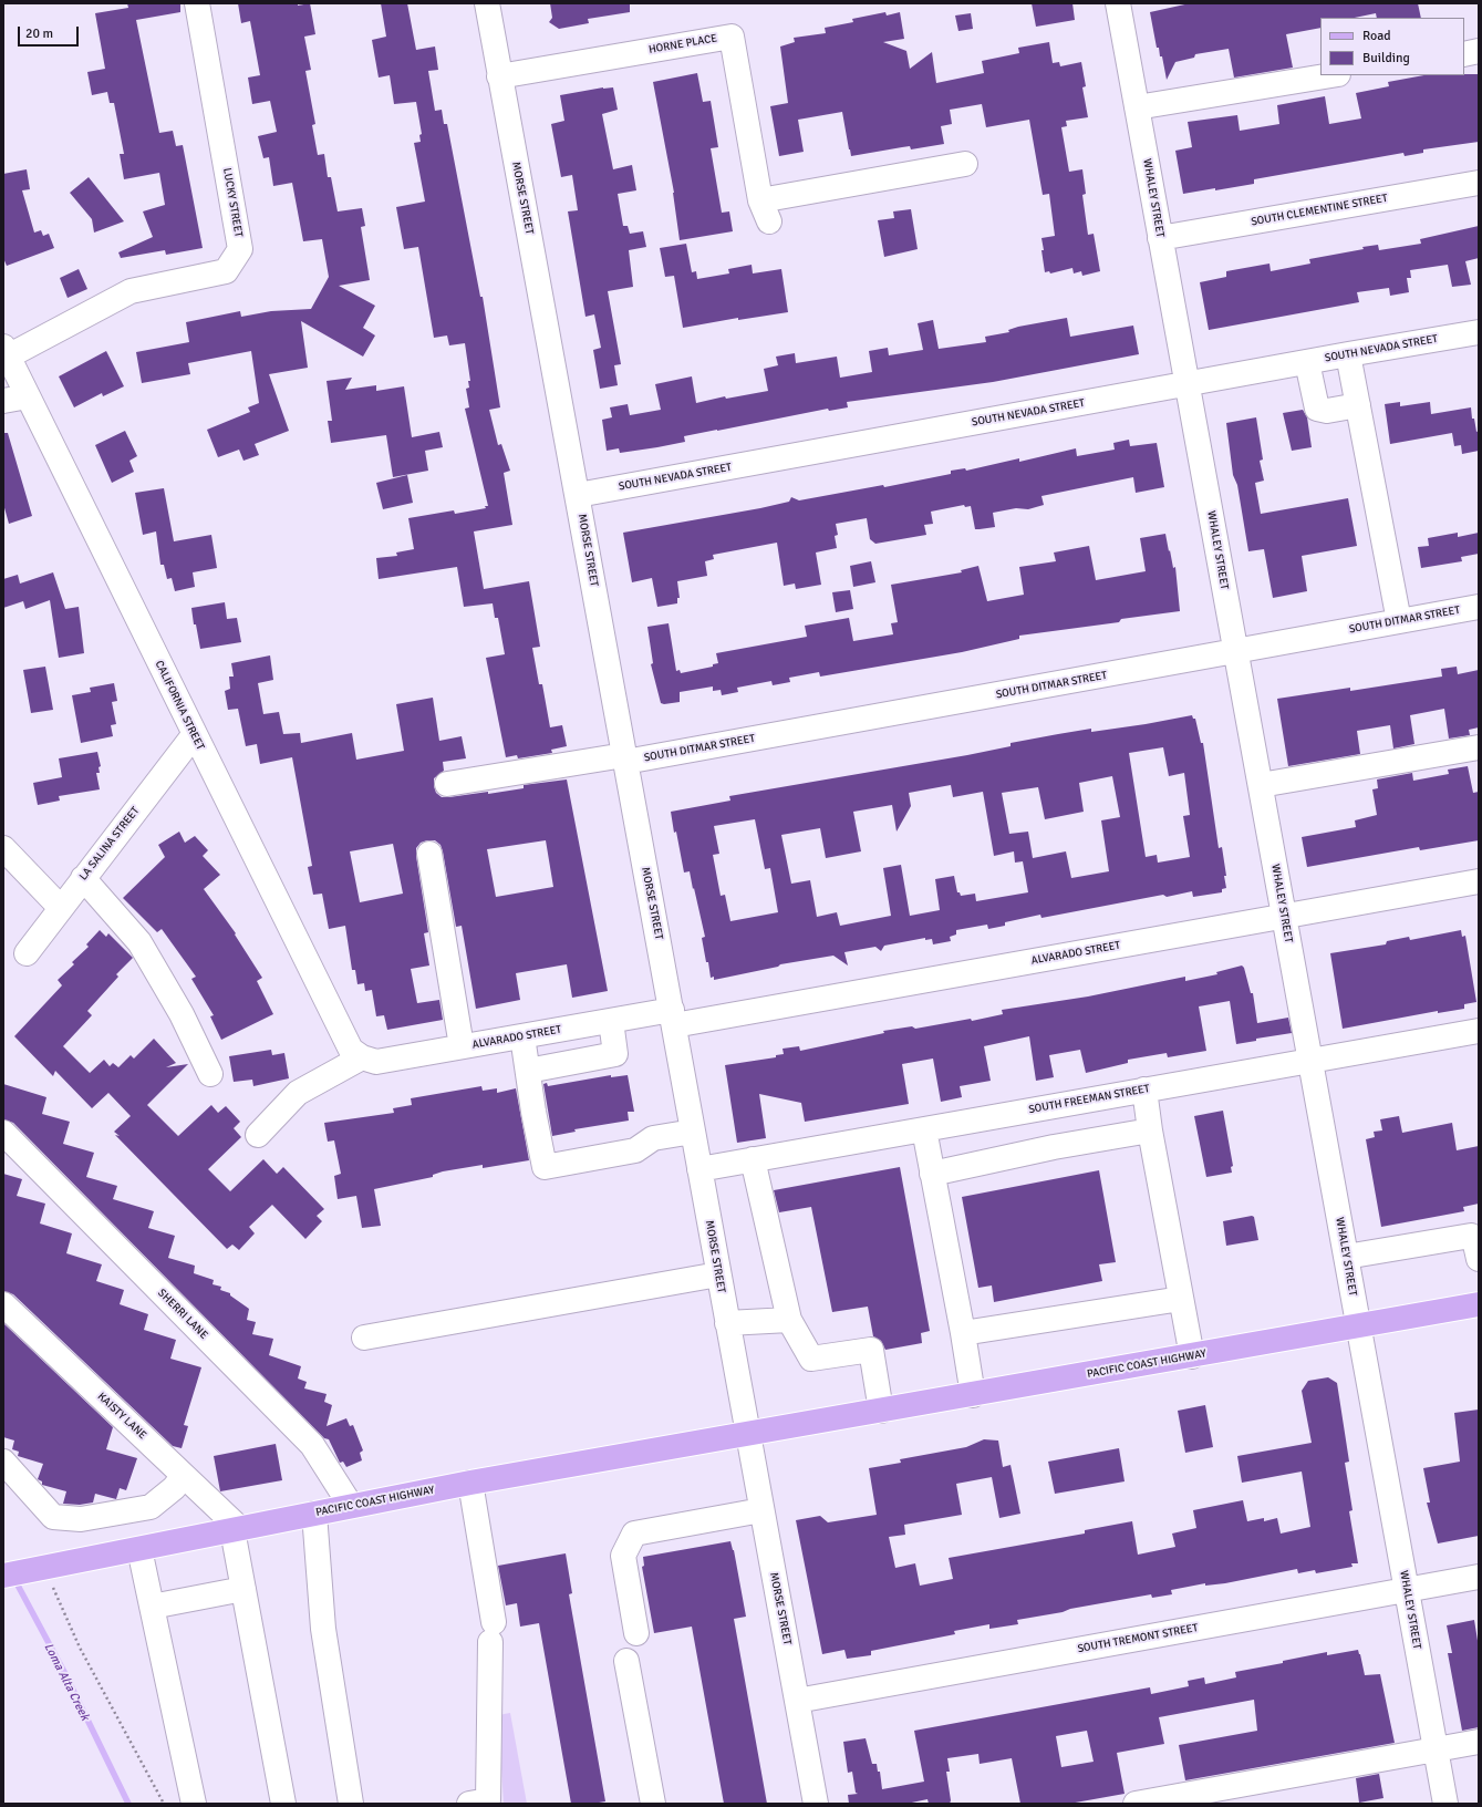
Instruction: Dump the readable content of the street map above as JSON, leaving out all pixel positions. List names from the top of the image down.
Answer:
{
  "streets": {
    "main road": ["PACIFIC COAST HIGHWAY"],
    "street": [
      "HORNE PLACE",
      "MORSE STREET",
      "WHALEY STREET",
      "LUCKY STREET",
      "SOUTH CLEMENTINE STREET",
      "SOUTH NEVADA STREET",
      "SOUTH DITMAR STREET",
      "CALIFORNIA STREET",
      "LA SALINA STREET",
      "ALVARADO STREET",
      "SOUTH FREEMAN STREET",
      "SHERRI LANE",
      "KAISTY LANE",
      "SOUTH TREMONT STREET"
    ]
  },
  "crossings": [
    ["HORNE PLACE", "MORSE STREET"],
    ["MORSE STREET", "SOUTH NEVADA STREET"],
    ["MORSE STREET", "SOUTH DITMAR STREET"],
    ["MORSE STREET", "ALVARADO STREET"],
    ["MORSE STREET", "SOUTH FREEMAN STREET"],
    ["MORSE STREET", "PACIFIC COAST HIGHWAY"],
    ["MORSE STREET", "SOUTH TREMONT STREET"],
    ["WHALEY STREET", "SOUTH CLEMENTINE STREET"],
    ["WHALEY STREET", "SOUTH NEVADA STREET"],
    ["WHALEY STREET", "SOUTH DITMAR STREET"],
    ["WHALEY STREET", "ALVARADO STREET"],
    ["WHALEY STREET", "SOUTH FREEMAN STREET"],
    ["WHALEY STREET", "PACIFIC COAST HIGHWAY"],
    ["WHALEY STREET", "SOUTH TREMONT STREET"],
    ["LUCKY STREET", "CALIFORNIA STREET"],
    ["CALIFORNIA STREET", "LA SALINA STREET"],
    ["CALIFORNIA STREET", "ALVARADO STREET"],
    ["SHERRI LANE", "PACIFIC COAST HIGHWAY"],
    ["PACIFIC COAST HIGHWAY", "KAISTY LANE"]
  ],
  "water": ["Loma Alta Creek"],
  "legend": ["Road", "Building"],
  "scale_bar": "20 m"
}
